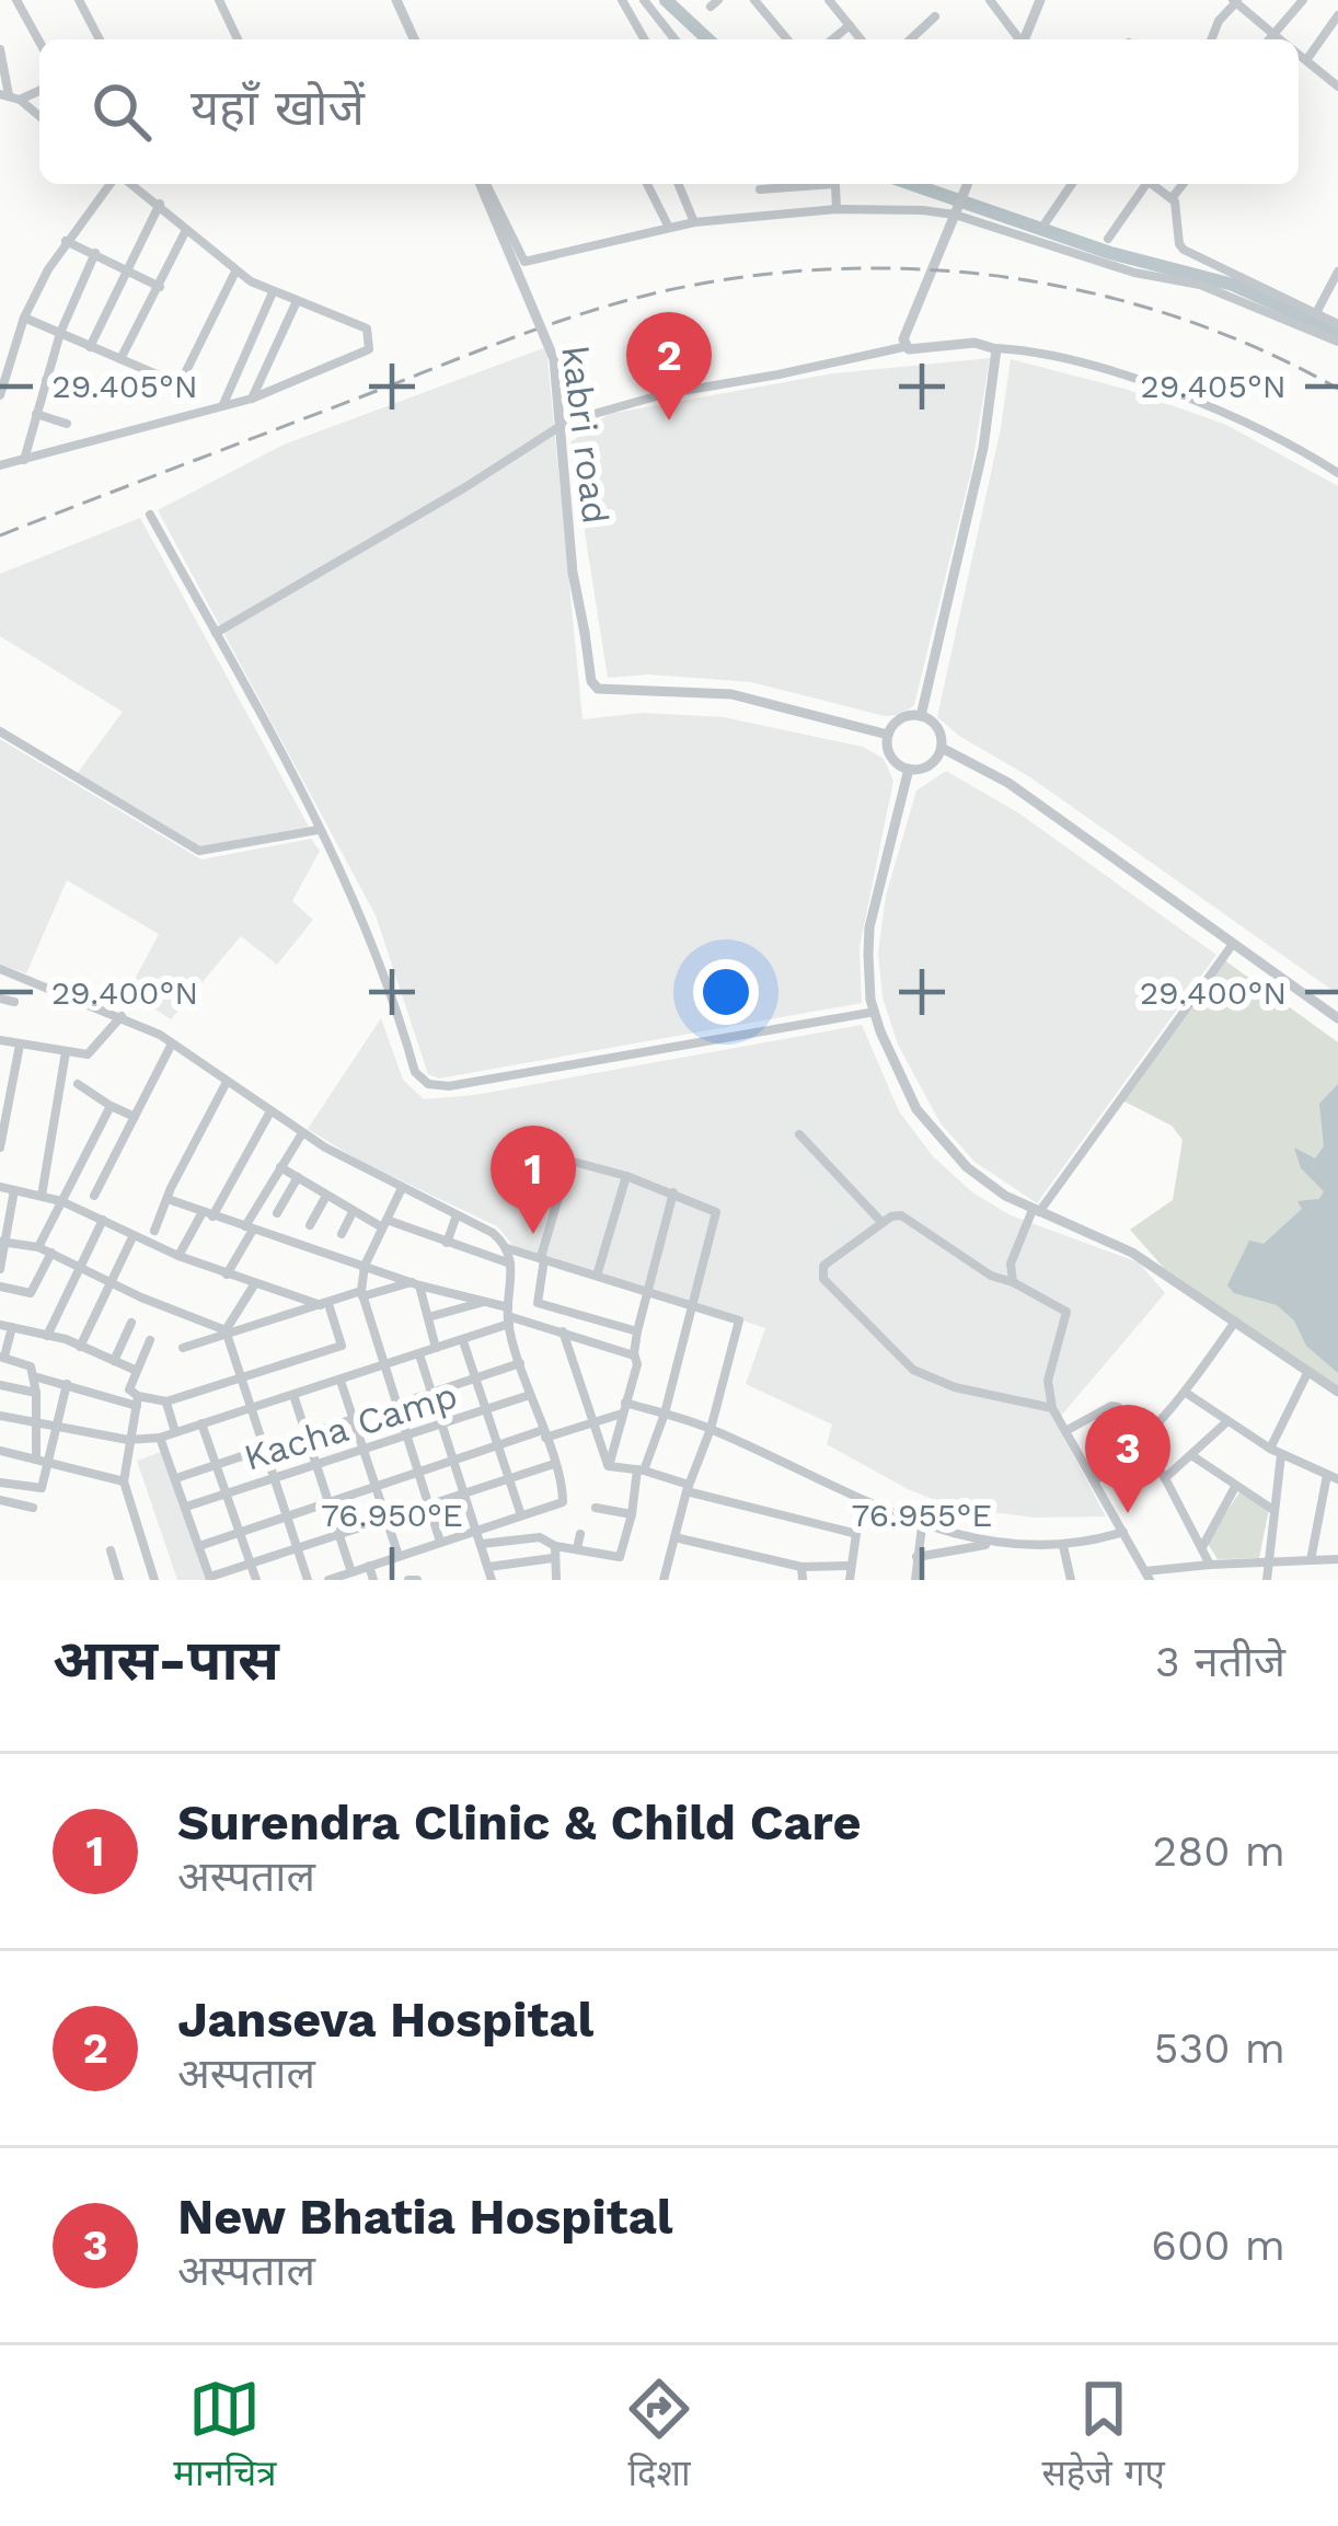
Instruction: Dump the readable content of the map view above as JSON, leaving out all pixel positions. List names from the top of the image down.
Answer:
{
  "streets": {
    "street": ["kabri road", "Kacha Camp"]
  },
  "page": {
    "search": "यहाँ खोजें",
    "pins": ["2", "1", "3"],
    "heading": ["आस-पास", "3 नतीजे"],
    "list": [
      {
        "mark": "1",
        "name": "Surendra Clinic & Child Care",
        "note": "अस्पताल",
        "value": "280 m"
      },
      {
        "mark": "2",
        "name": "Janseva Hospital",
        "note": "अस्पताल",
        "value": "530 m"
      },
      {
        "mark": "3",
        "name": "New Bhatia Hospital",
        "note": "अस्पताल",
        "value": "600 m"
      }
    ],
    "nav": ["मानचित्र", "दिशा", "सहेजे गए"]
  },
  "coordinates": [
    "29.405°N",
    "29.400°N",
    "76.950°E",
    "76.955°E"
  ]
}
